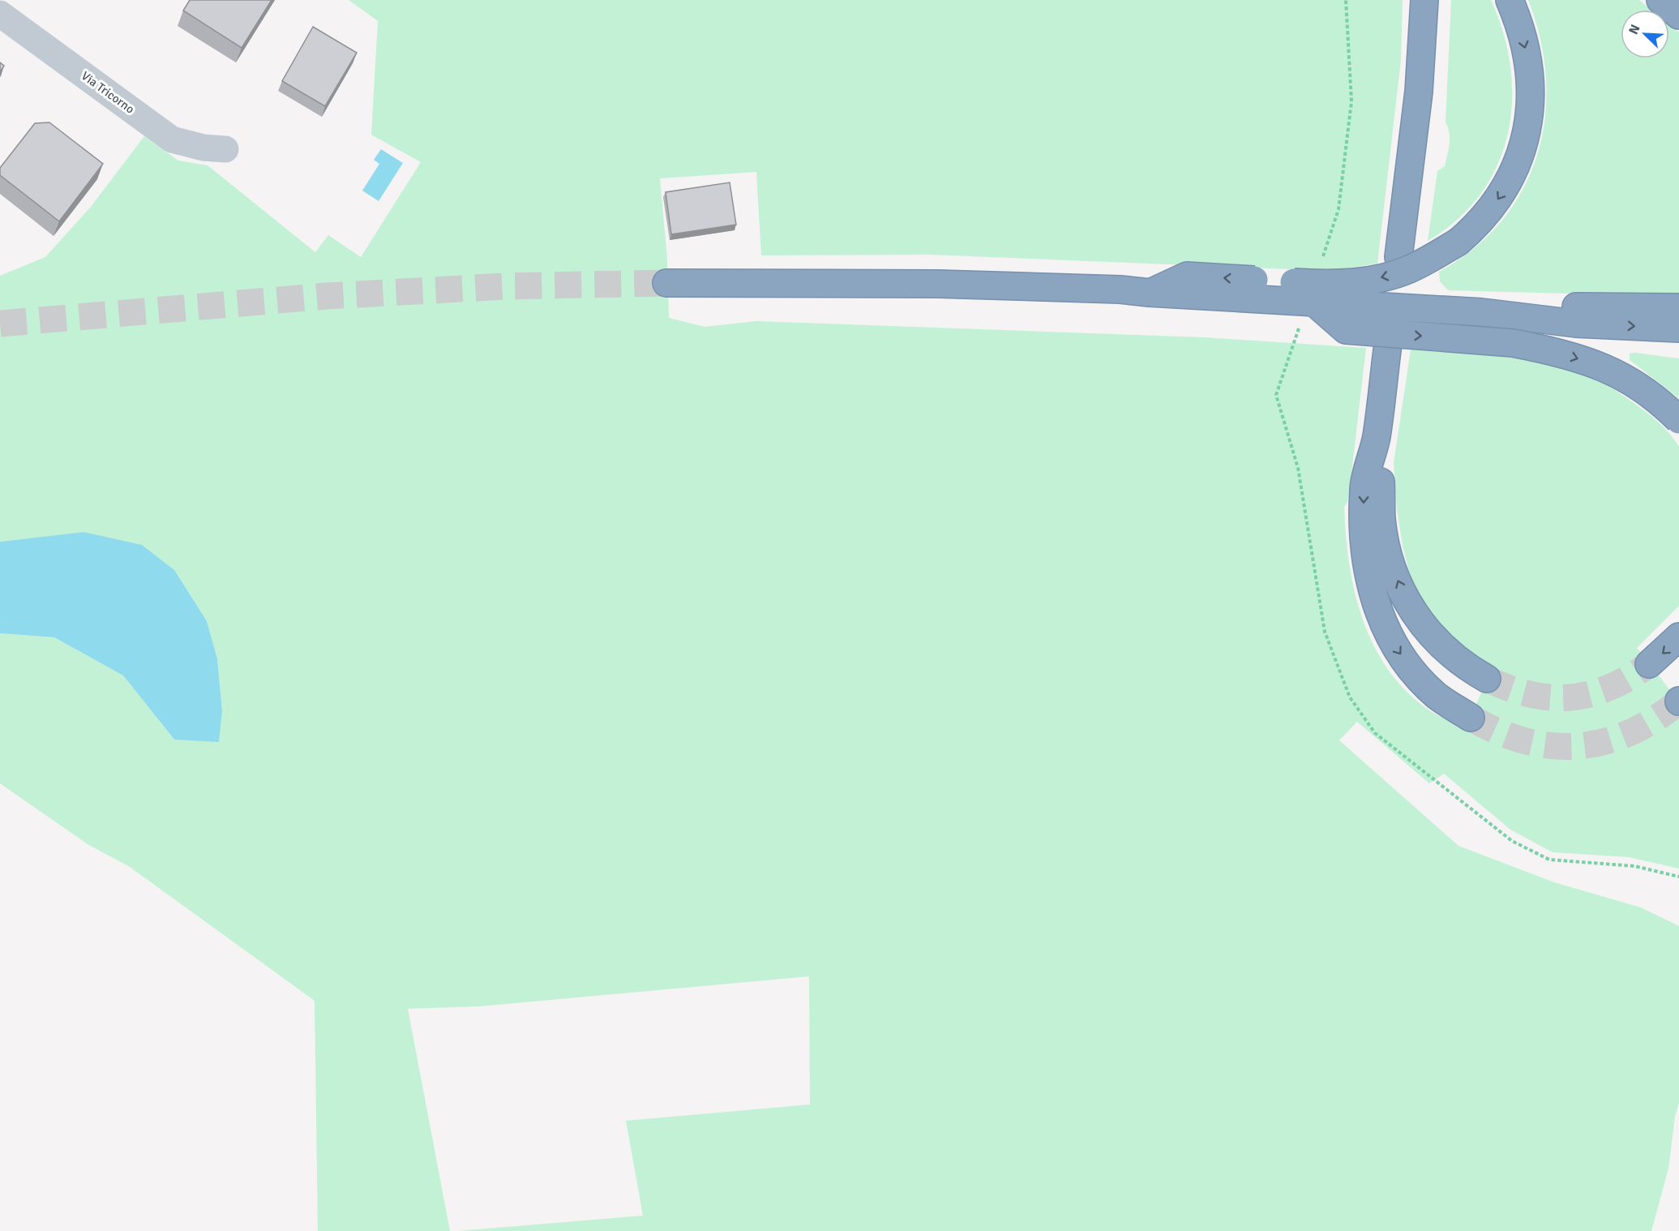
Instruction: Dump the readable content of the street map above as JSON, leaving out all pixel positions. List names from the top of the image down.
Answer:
{
  "streets": {
    "street": ["Via Tricorno"]
  },
  "north": "top left"
}
